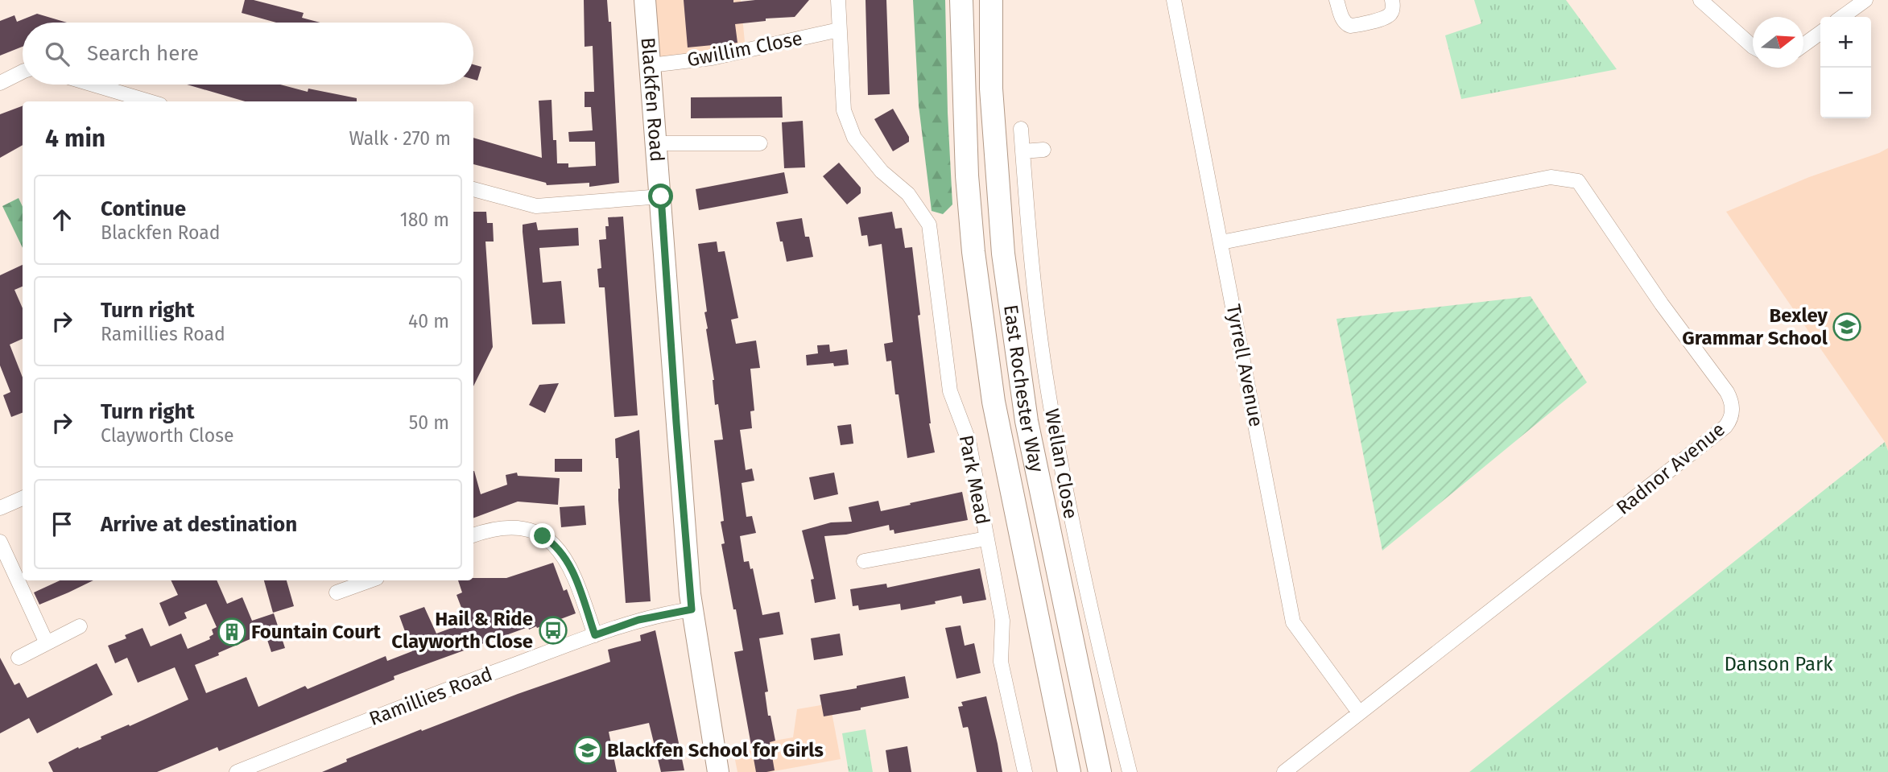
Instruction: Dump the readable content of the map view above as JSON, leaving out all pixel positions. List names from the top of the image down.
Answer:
{
  "streets": {
    "highway": ["East Rochester Way"],
    "main road": ["Blackfen Road"],
    "street": [
      "Gwillim Close",
      "Tyrrell Avenue",
      "Wellan Close",
      "Radnor Avenue",
      "Park Mead",
      "Ramillies Road"
    ]
  },
  "crossings": [
    ["Gwillim Close", "Blackfen Road"],
    ["Gwillim Close", "Park Mead"],
    ["Blackfen Road", "Ramillies Road"],
    ["Tyrrell Avenue", "Radnor Avenue"]
  ],
  "parks": ["Danson Park"],
  "places": {
    "school or university": ["Bexley Grammar School", "Blackfen School for Girls"],
    "bus stop": ["Hail & Ride Clayworth Close"],
    "building": ["Fountain Court"]
  },
  "north": "right",
  "page": {
    "map_buttons": ["+", "−"],
    "search": "Search here",
    "heading": ["4 min", "Walk · 270 m"],
    "list": [
      ["Continue", "Blackfen Road", "180 m"],
      ["Turn right", "Ramillies Road", "40 m"],
      ["Turn right", "Clayworth Close", "50 m"],
      "Arrive at destination"
    ]
  }
}
